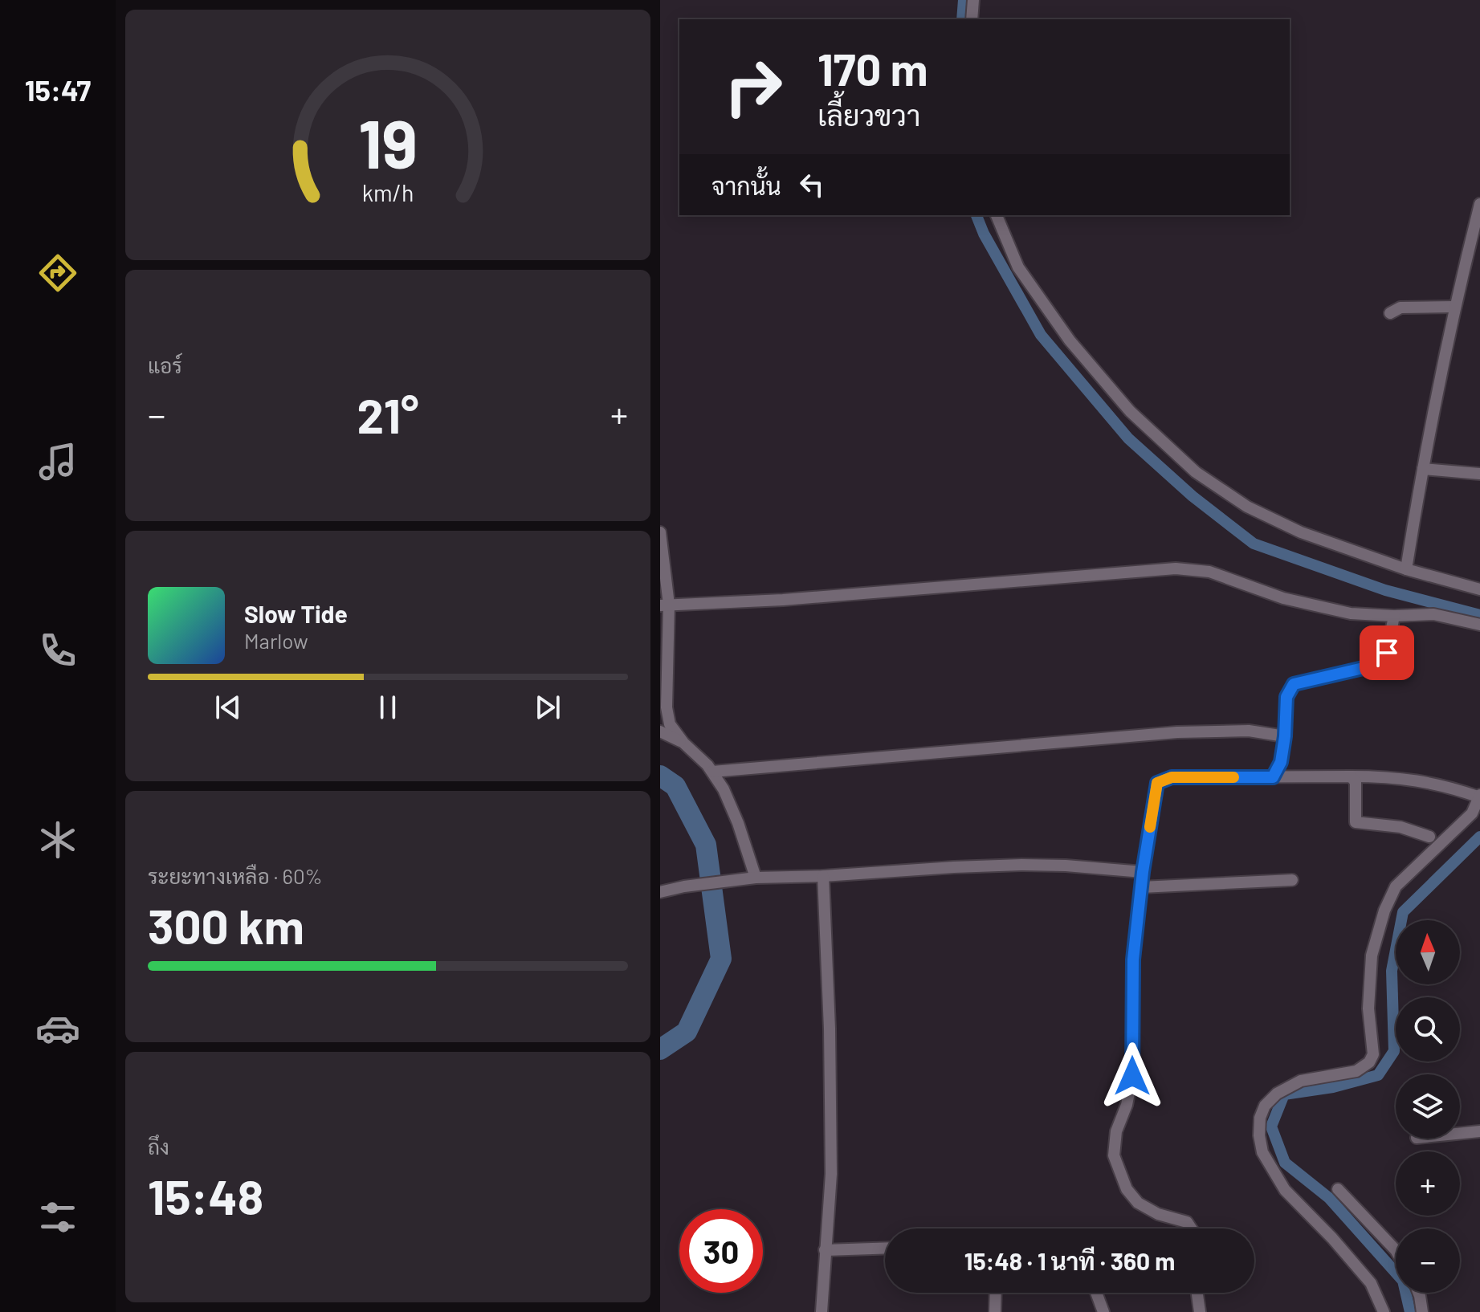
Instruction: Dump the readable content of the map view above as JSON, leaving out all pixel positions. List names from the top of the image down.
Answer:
{
  "north": "top",
  "page": {
    "tabs": "15:47",
    "turn": ["170 m", "เลี้ยวขวา"],
    "then": "จากนั้น",
    "tile": [
      "แอร์",
      ["ระยะทางเหลือ · 60%", "300 km"],
      ["ถึง", "15:48"]
    ],
    "heat": ["−", "21°", "+"],
    "song": ["Slow Tide", "Marlow"],
    "map_buttons": ["+", "−"],
    "limit": "30",
    "trip": "15:48 · 1 นาที · 360 m",
    "gauge": ["19", "km/h"]
  }
}
